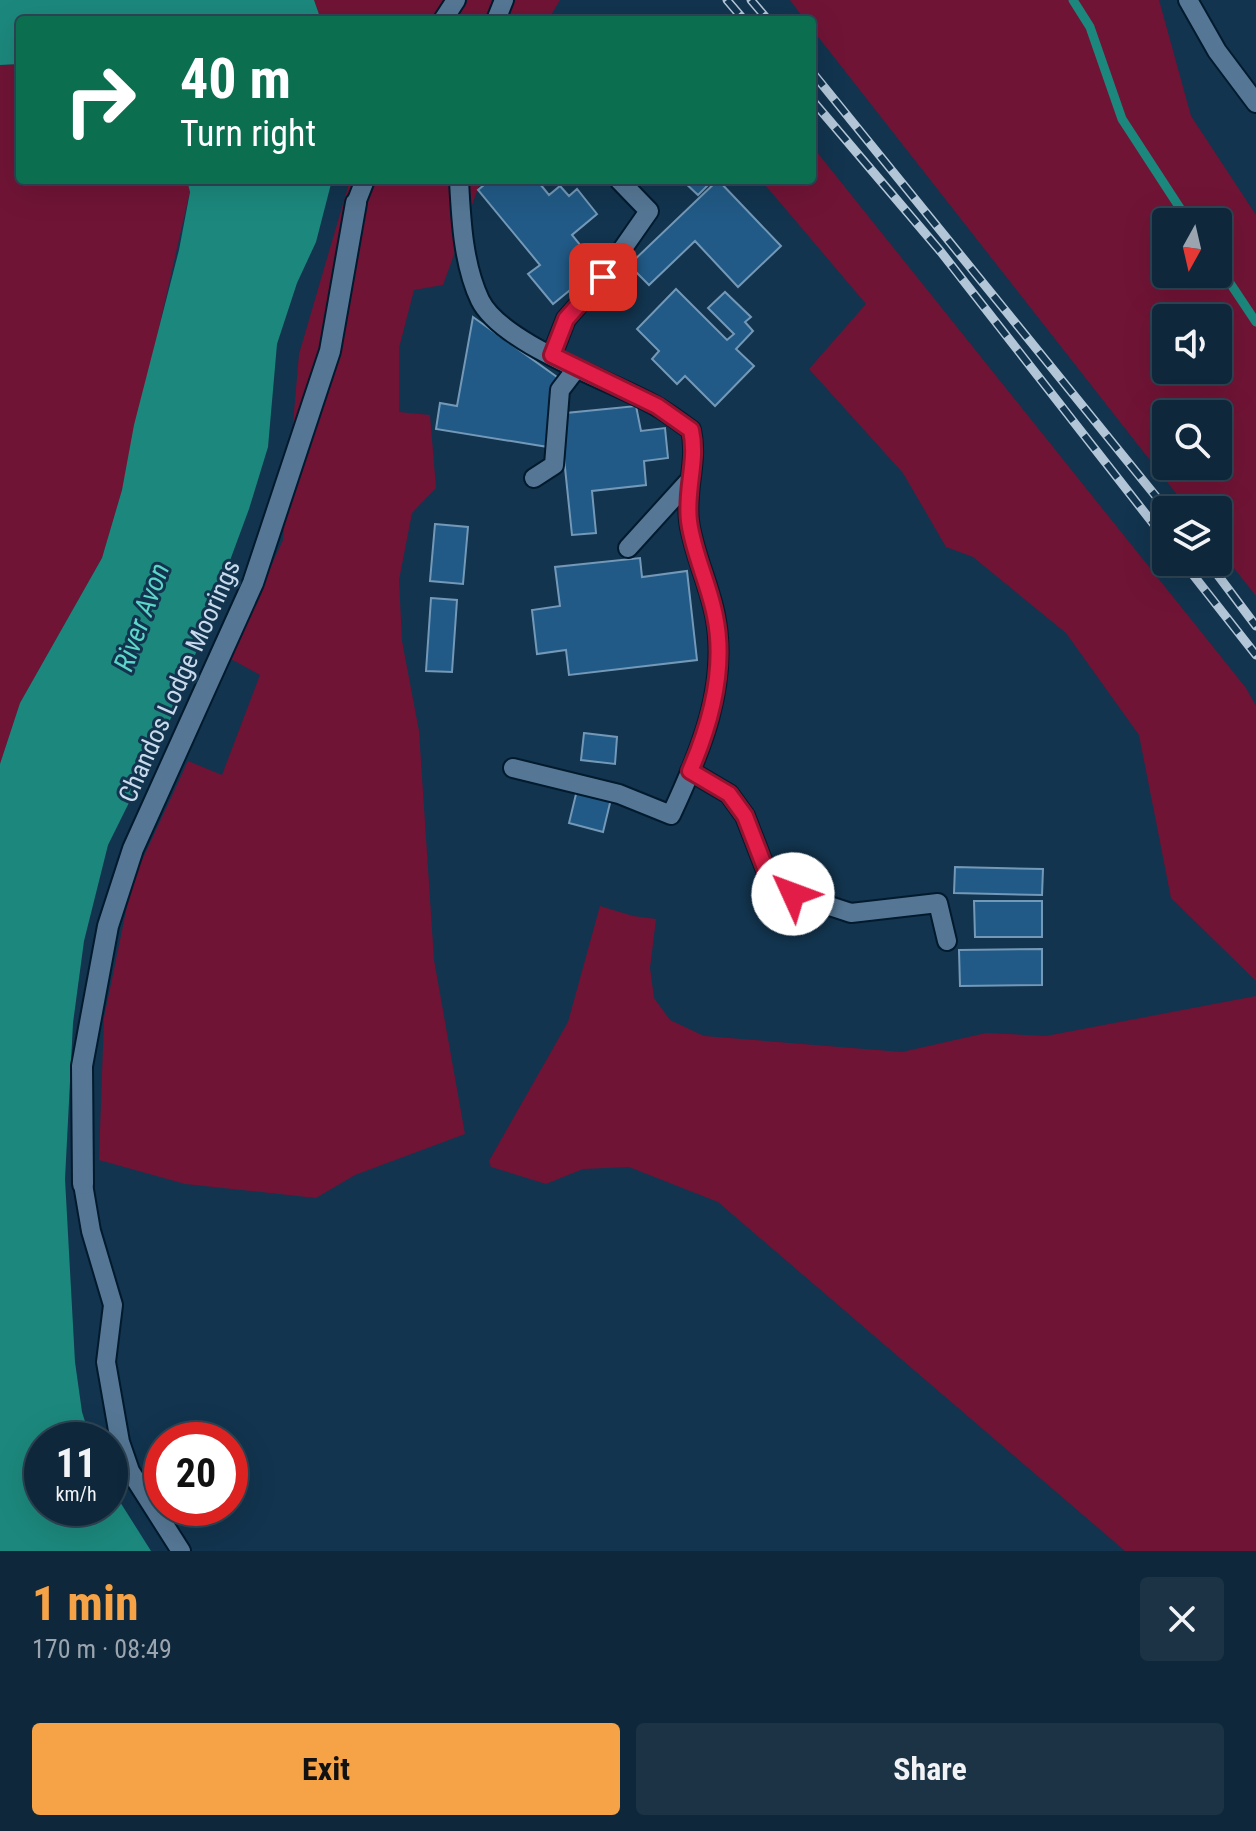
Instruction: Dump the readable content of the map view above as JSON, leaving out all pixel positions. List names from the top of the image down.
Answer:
{
  "streets": {
    "street": ["Chandos Lodge Moorings"]
  },
  "water": ["River Avon"],
  "north": "bottom",
  "page": {
    "turn": ["40 m", "Turn right"],
    "speed": "11 km/h",
    "limit": "20",
    "heading": ["1 min", "170 m · 08:49"],
    "buttons": ["Exit", "Share"]
  }
}
